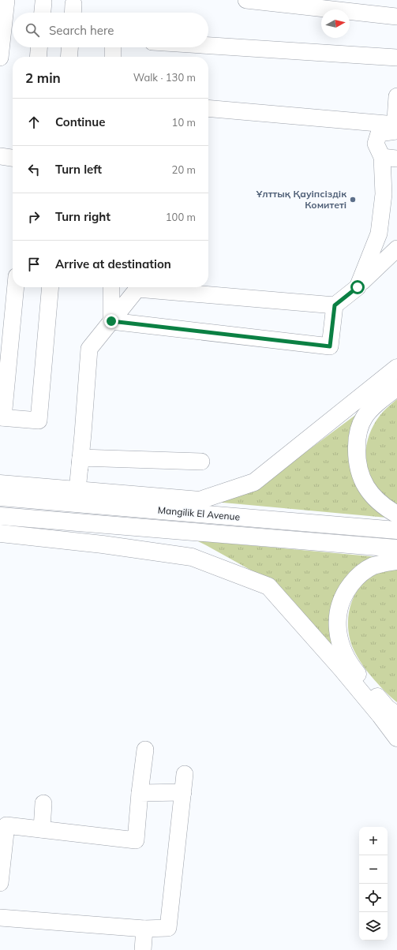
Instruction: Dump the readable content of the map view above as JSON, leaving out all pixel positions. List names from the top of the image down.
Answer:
{
  "streets": {
    "main road": ["Mangilik El Avenue"]
  },
  "places": ["Ұлттық Қауіпсіздік Комитеті"],
  "north": "right",
  "page": {
    "search": "Search here",
    "heading": ["2 min", "Walk · 130 m"],
    "list": [
      ["Continue", "10 m"],
      ["Turn left", "20 m"],
      ["Turn right", "100 m"],
      "Arrive at destination"
    ],
    "map_buttons": ["+", "−"]
  }
}
